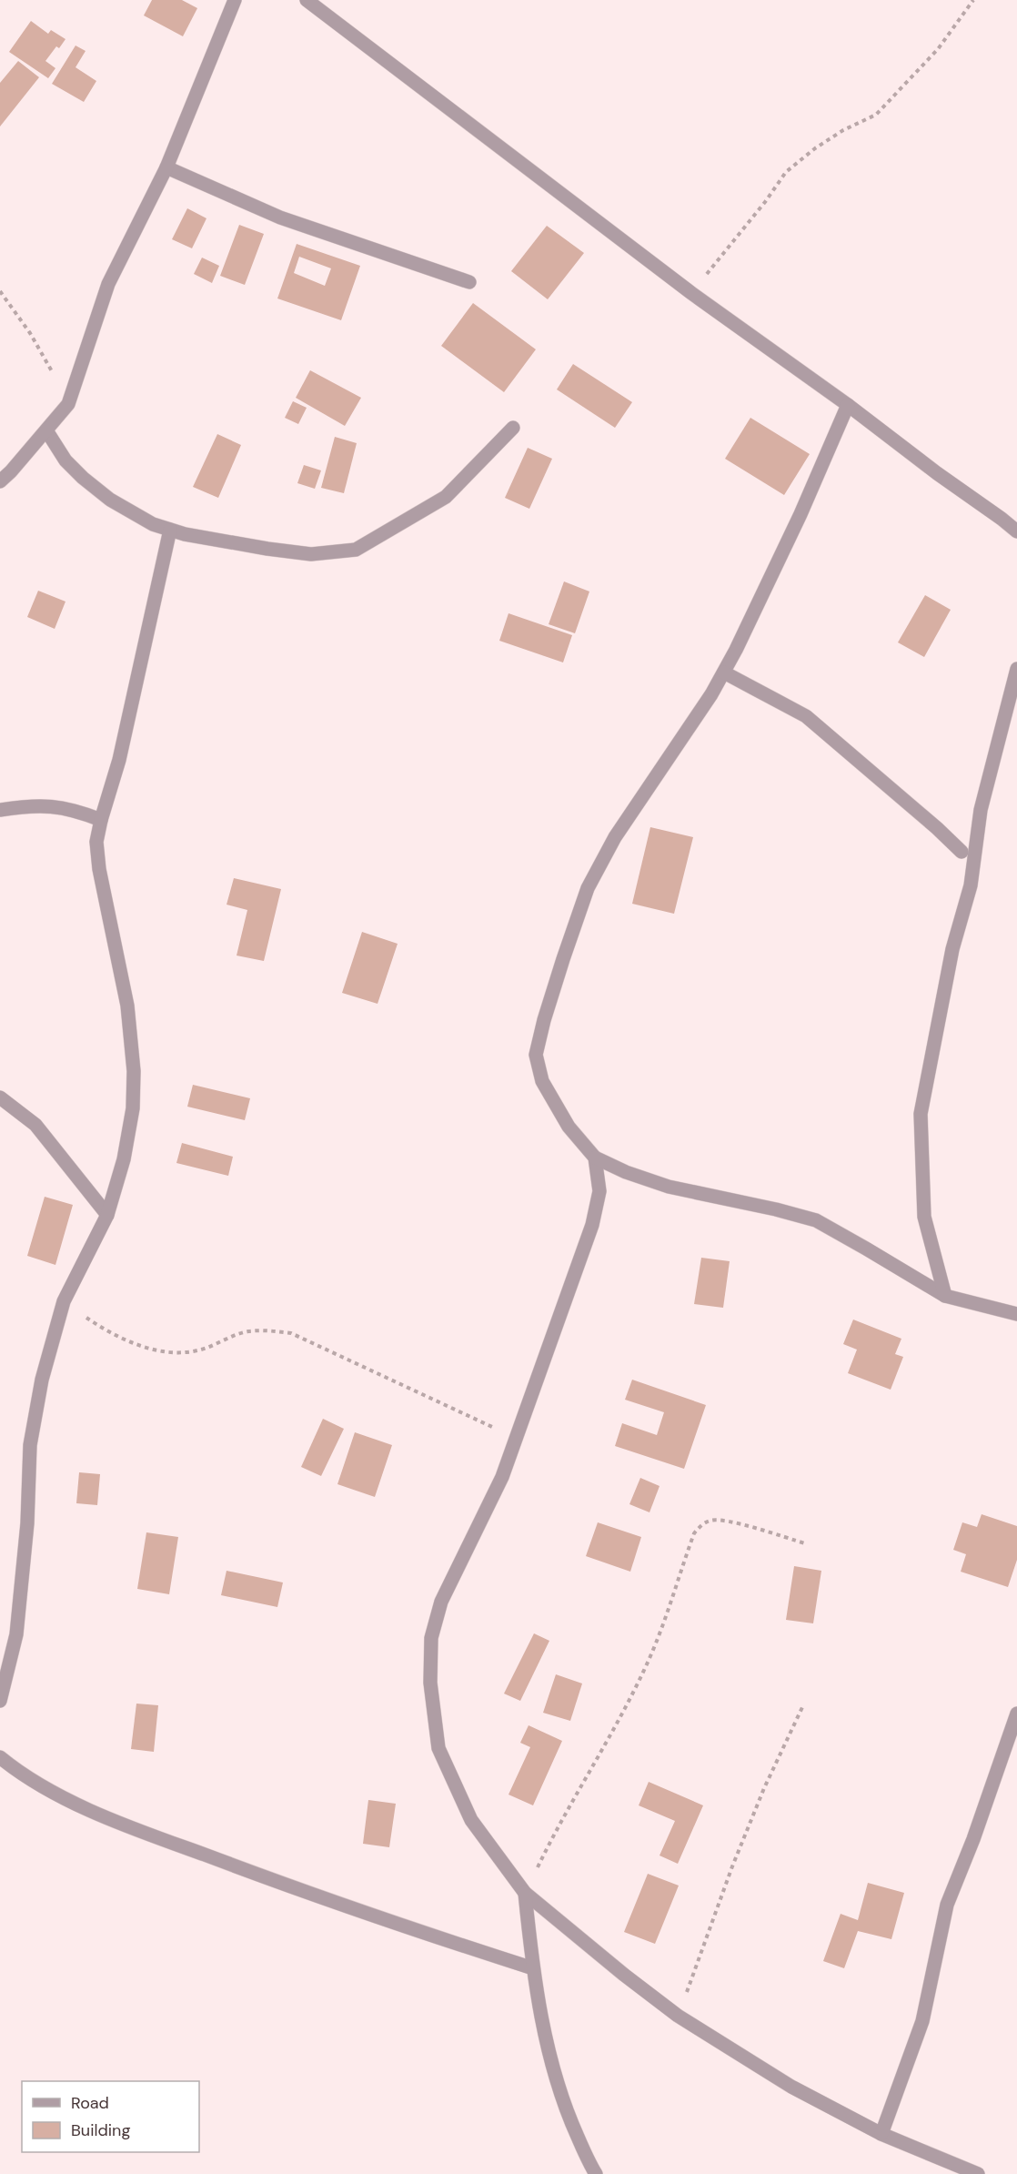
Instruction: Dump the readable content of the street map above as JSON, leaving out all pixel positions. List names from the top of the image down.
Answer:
{
  "legend": ["Road", "Building"]
}
